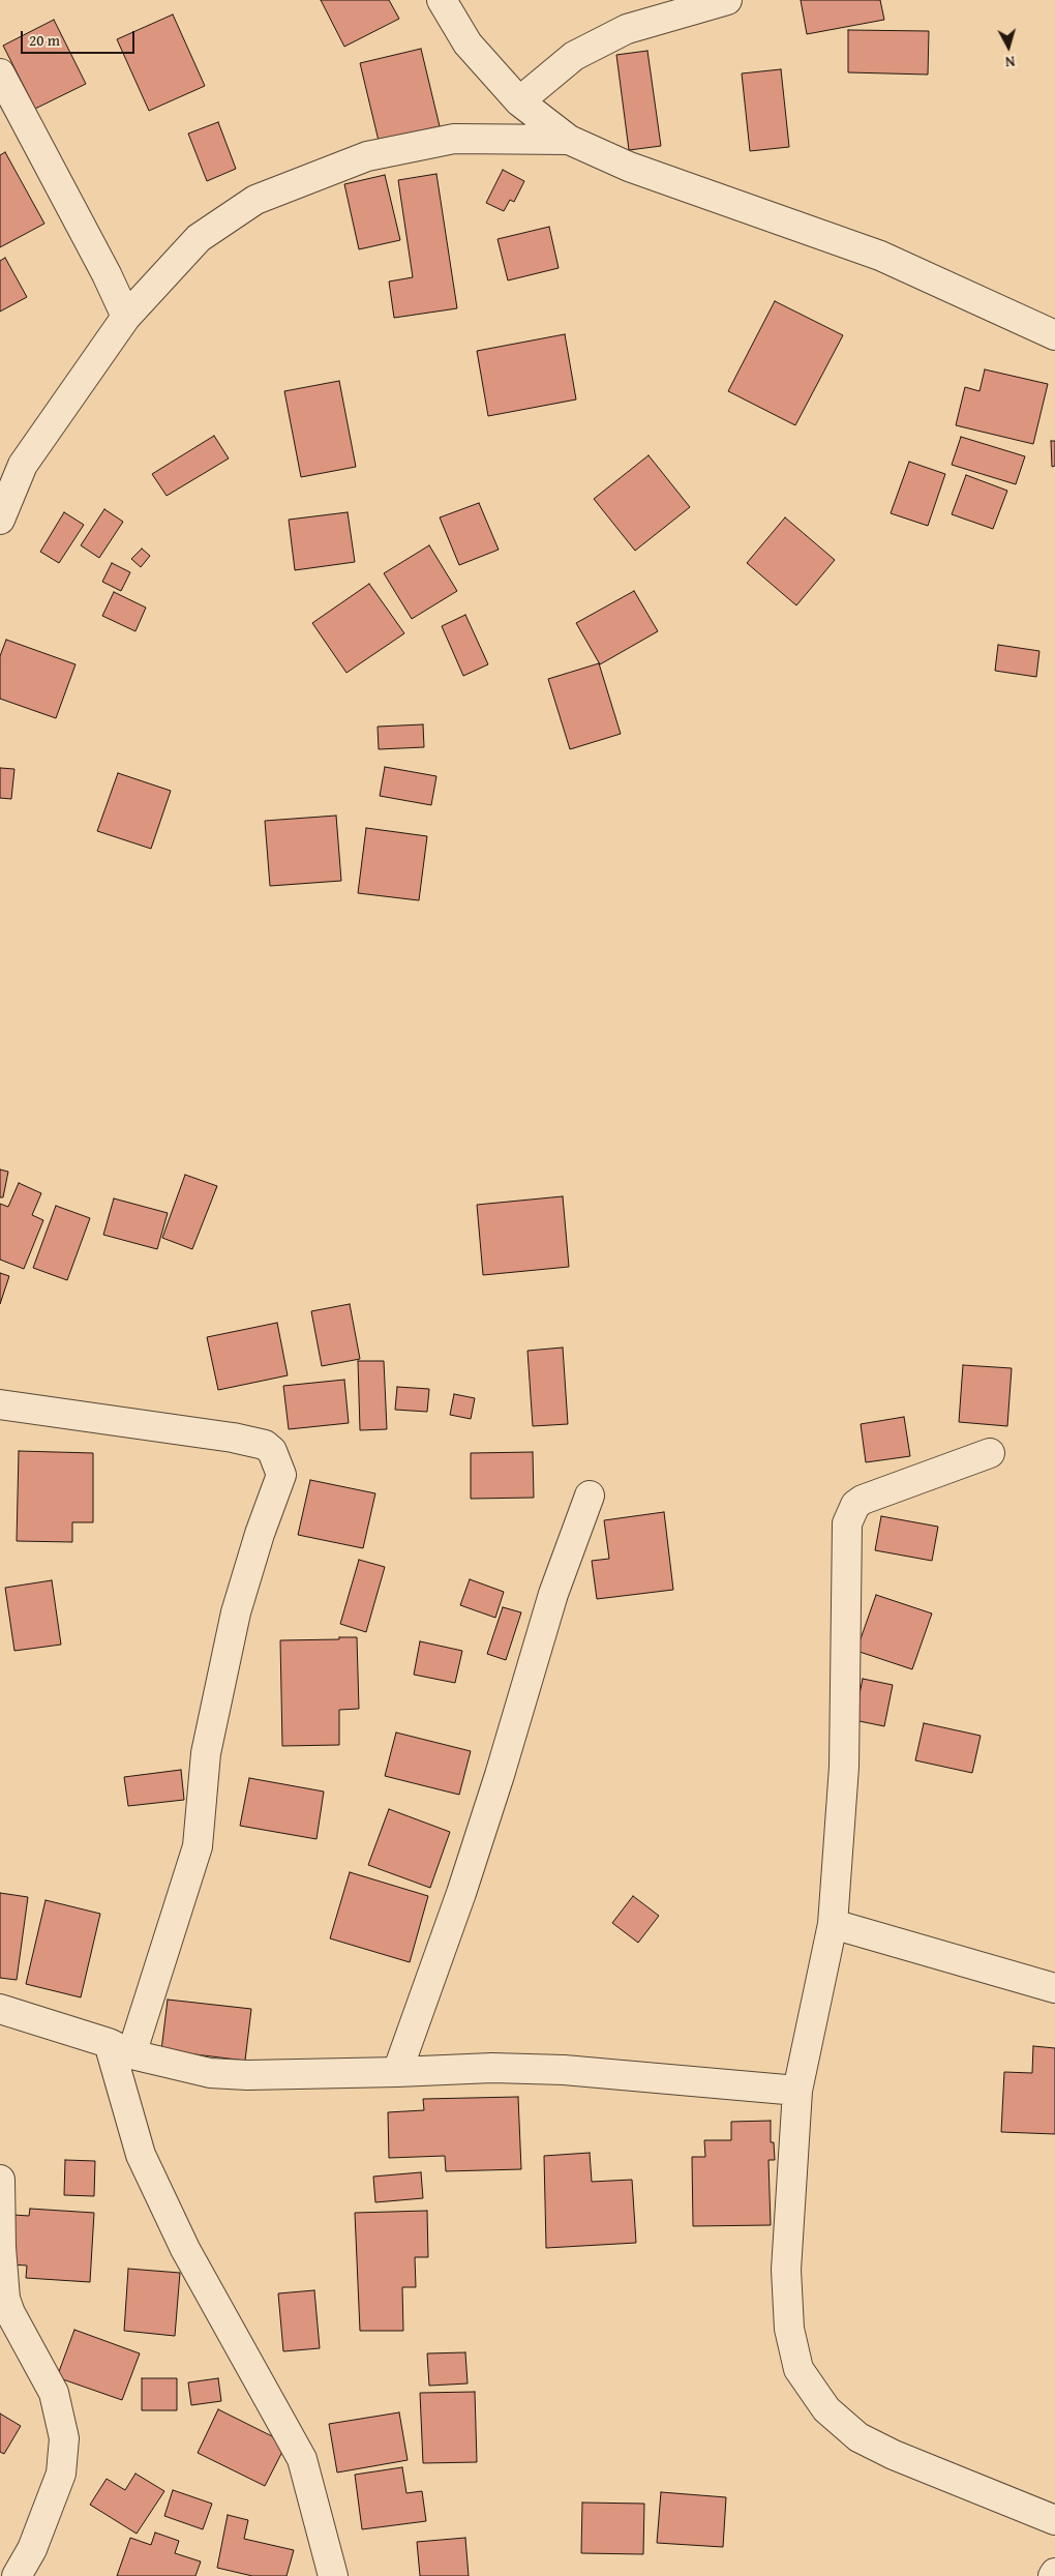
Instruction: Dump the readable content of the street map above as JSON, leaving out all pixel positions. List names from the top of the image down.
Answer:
{
  "scale_bar": "20 m",
  "north": "bottom"
}
